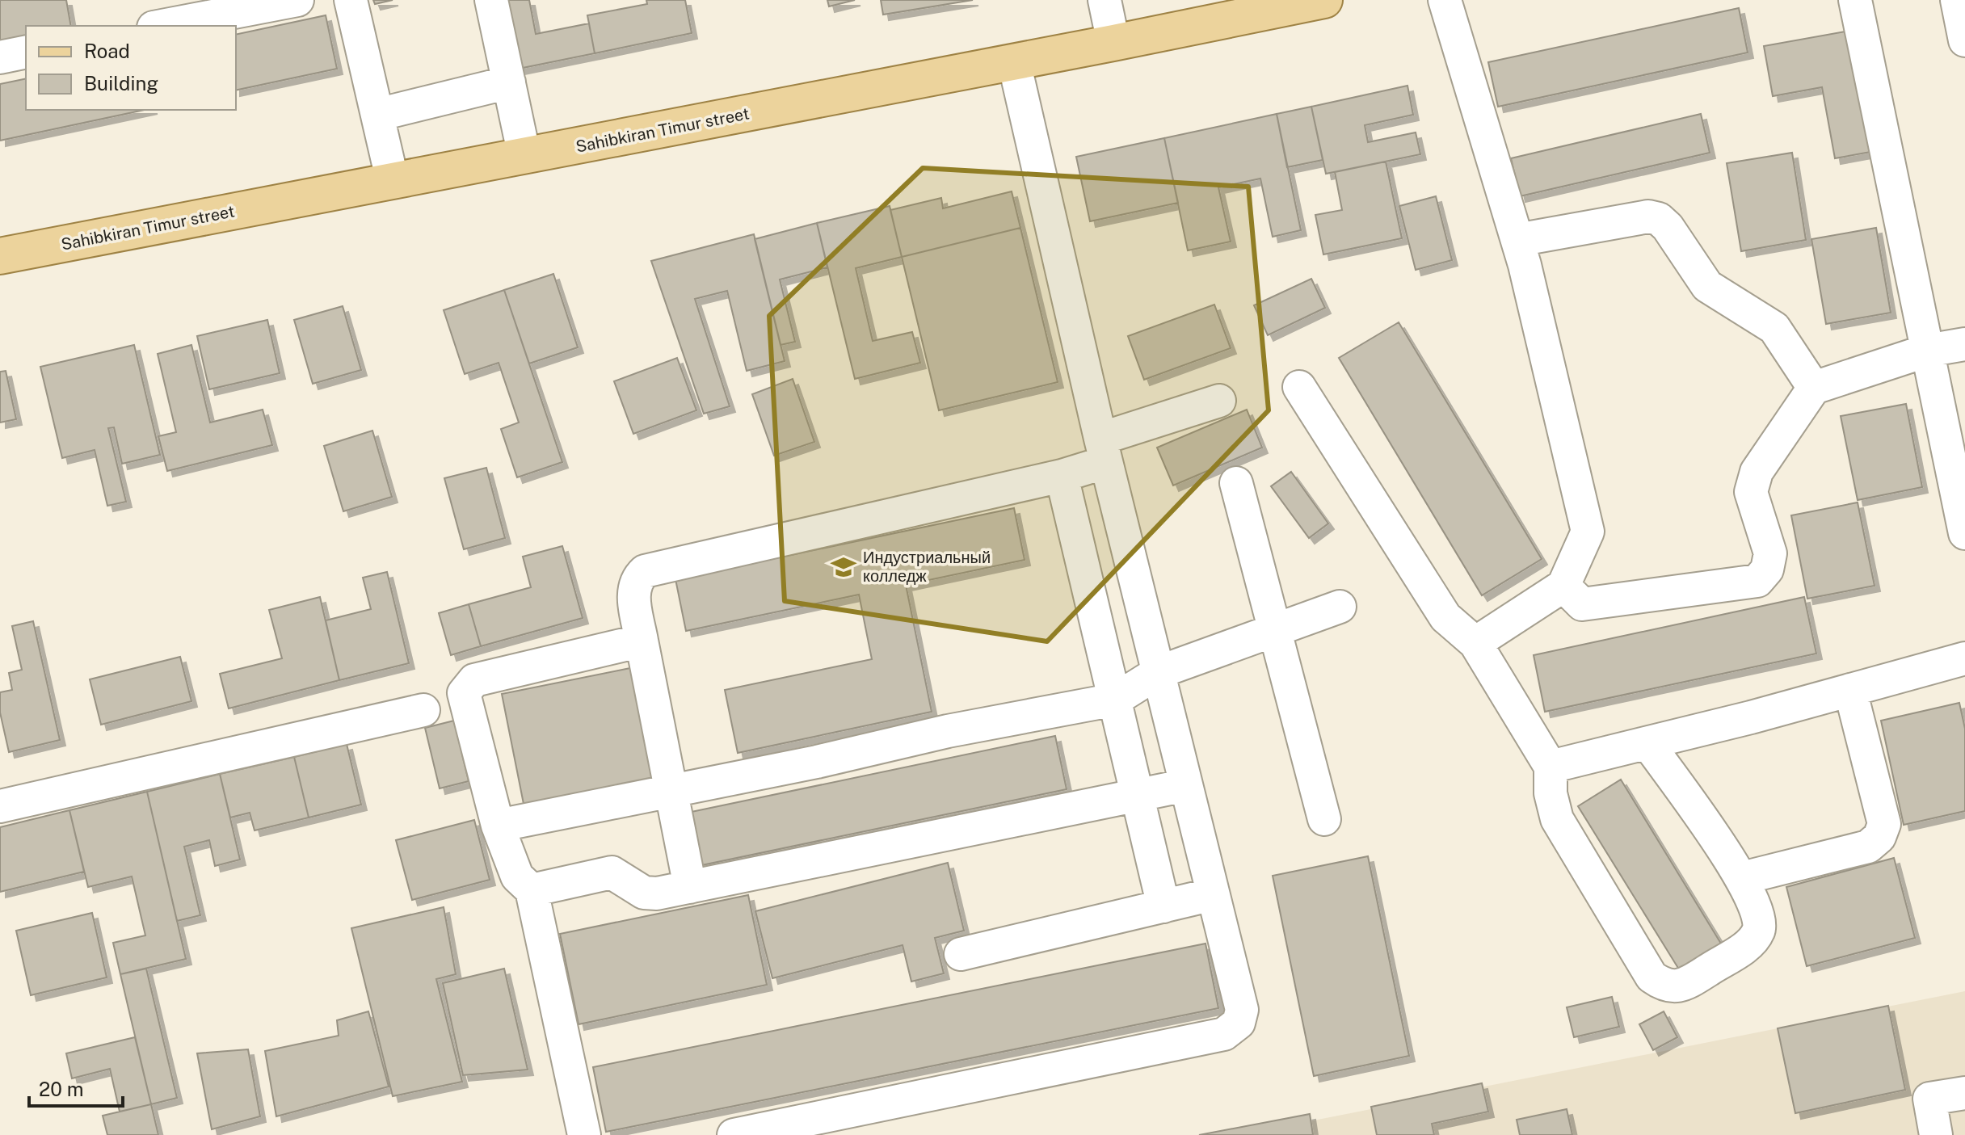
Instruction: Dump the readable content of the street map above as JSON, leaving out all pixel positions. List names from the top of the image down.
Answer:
{
  "streets": {
    "main road": ["Sahibkiran Timur street"]
  },
  "places": {
    "school or university": ["Индустриальный колледж"]
  },
  "legend": ["Road", "Building"],
  "scale_bar": "20 m"
}
